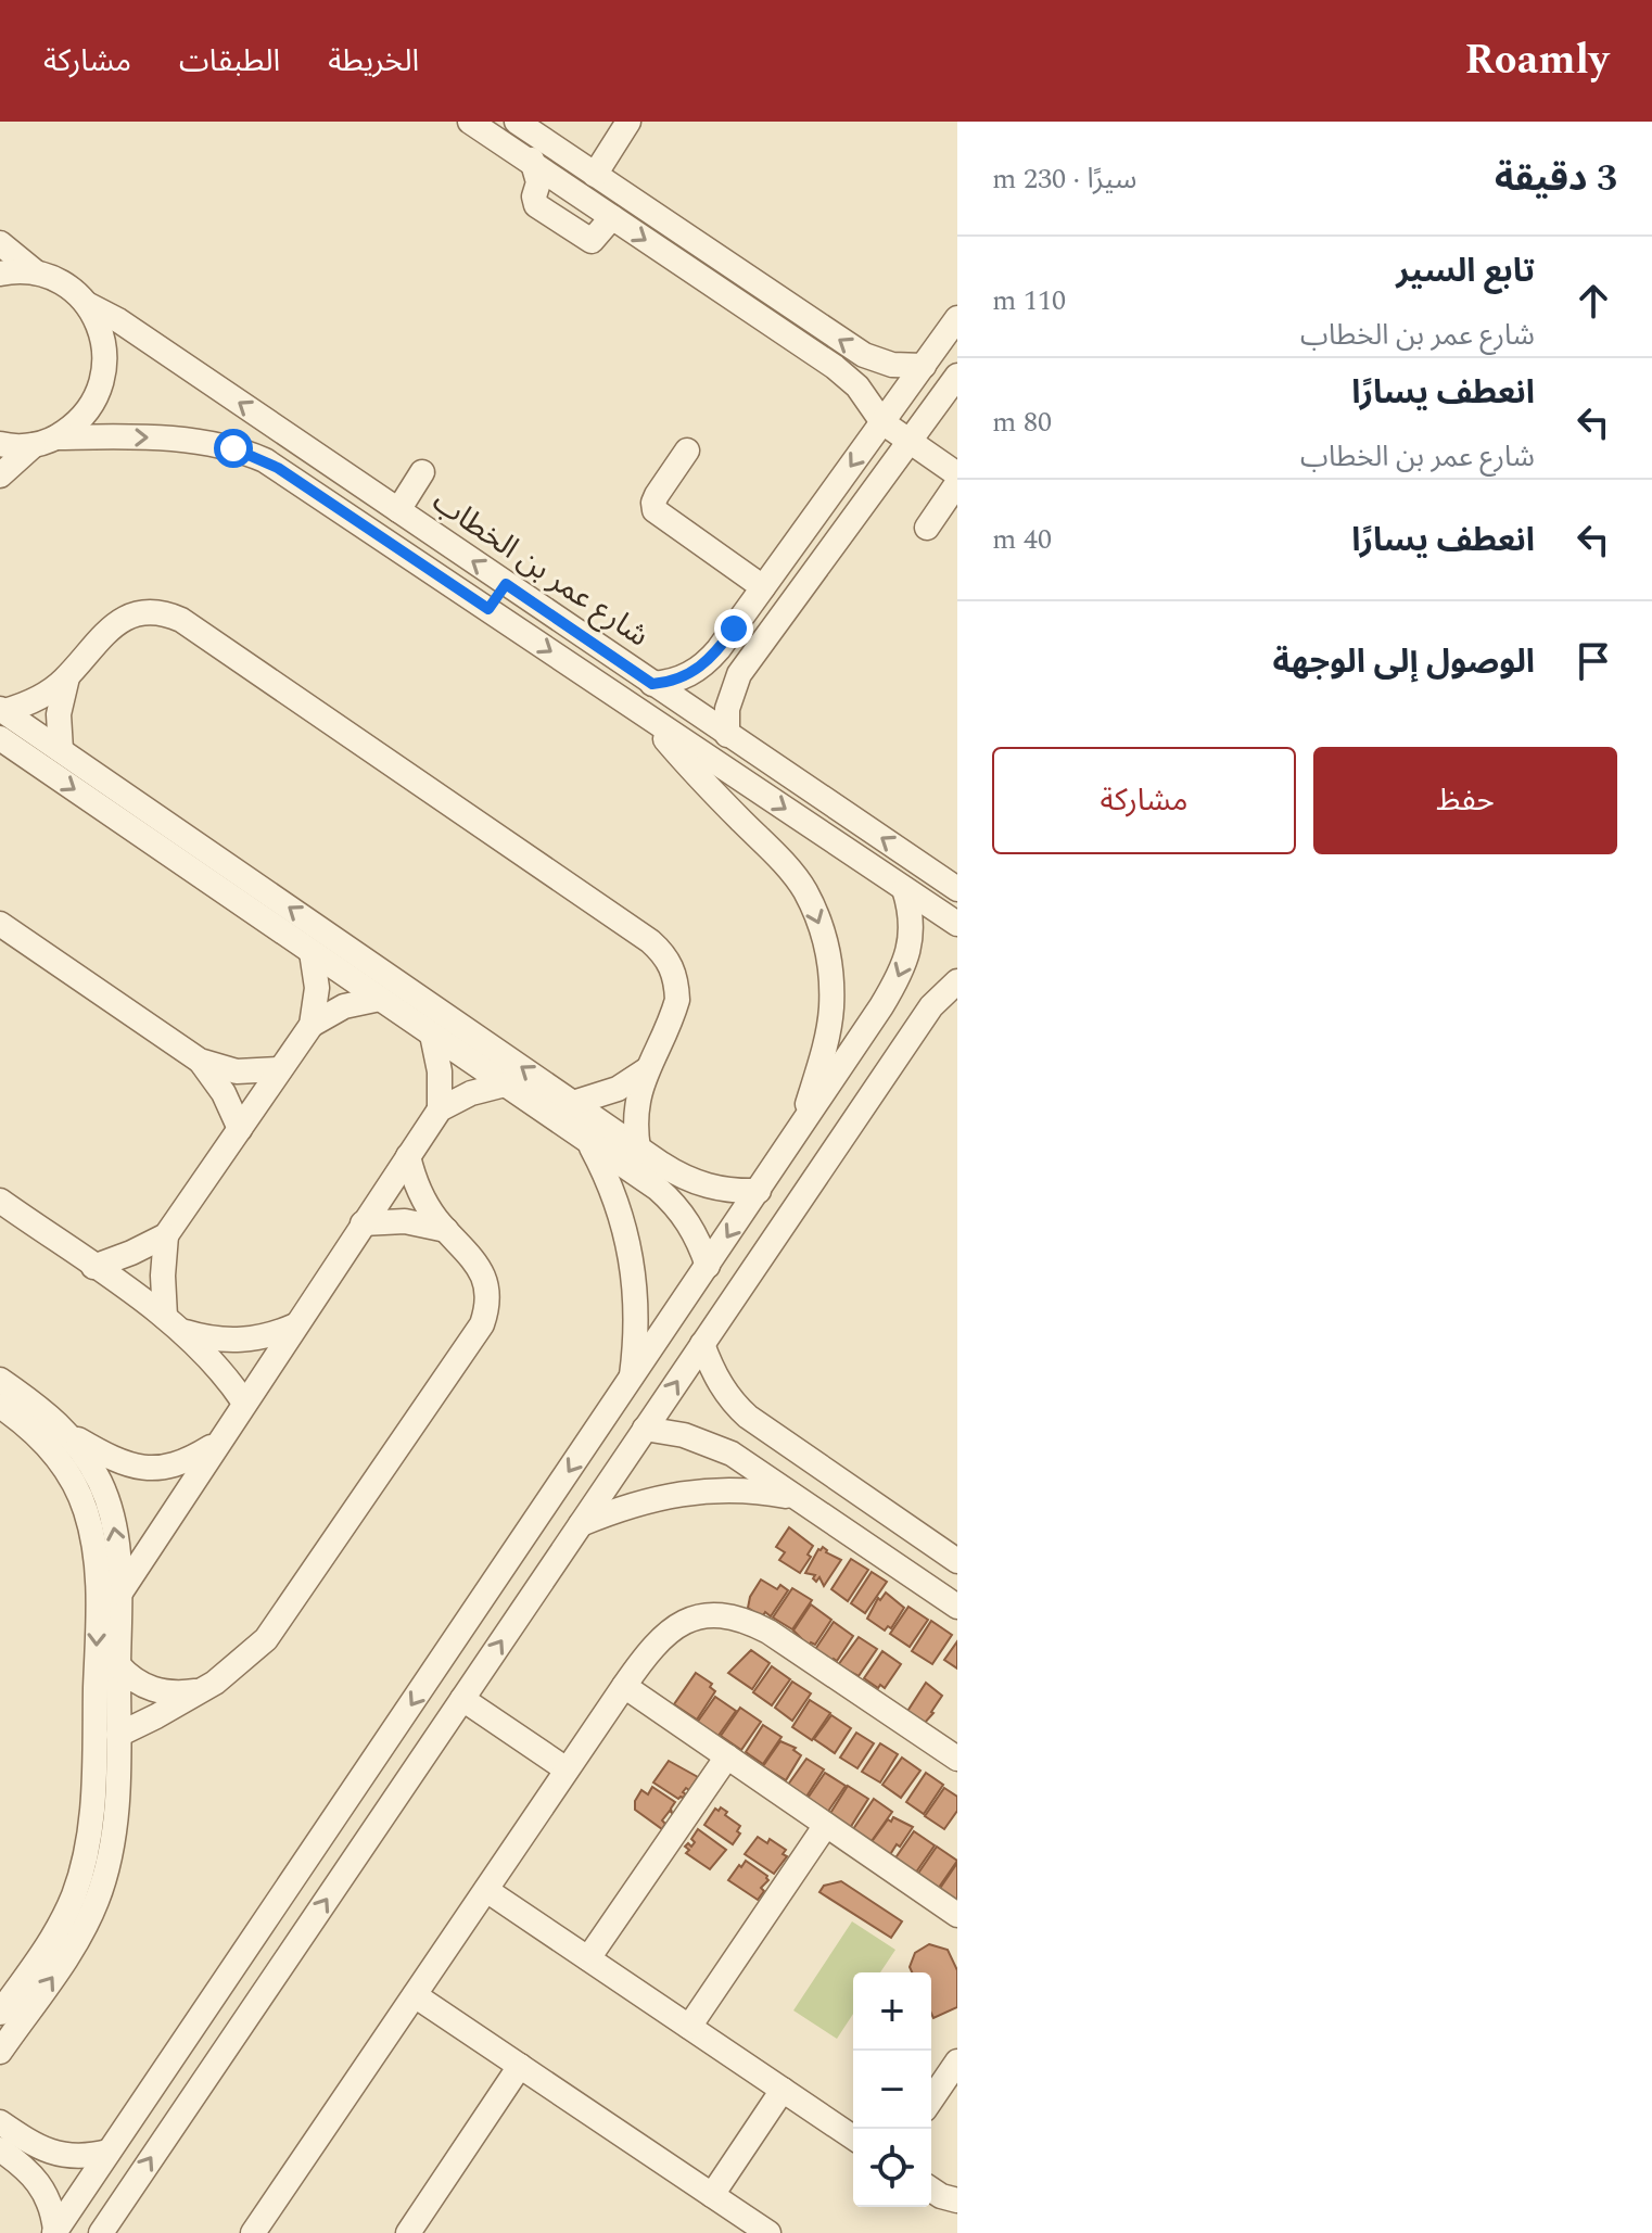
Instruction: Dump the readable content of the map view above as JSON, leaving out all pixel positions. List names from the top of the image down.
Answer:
{
  "streets": {
    "street": ["شارع عمر بن الخطاب"]
  },
  "page": {
    "header": "Roamly",
    "nav": ["الخريطة", "الطبقات", "مشاركة"],
    "heading": ["3 دقيقة", "سيرًا · 230 m"],
    "list": [
      ["تابع السير", "شارع عمر بن الخطاب", "110 m"],
      ["انعطف يسارًا", "شارع عمر بن الخطاب", "80 m"],
      ["انعطف يسارًا", "40 m"],
      "الوصول إلى الوجهة"
    ],
    "buttons": ["حفظ", "مشاركة"],
    "map_buttons": ["+", "−"]
  }
}
